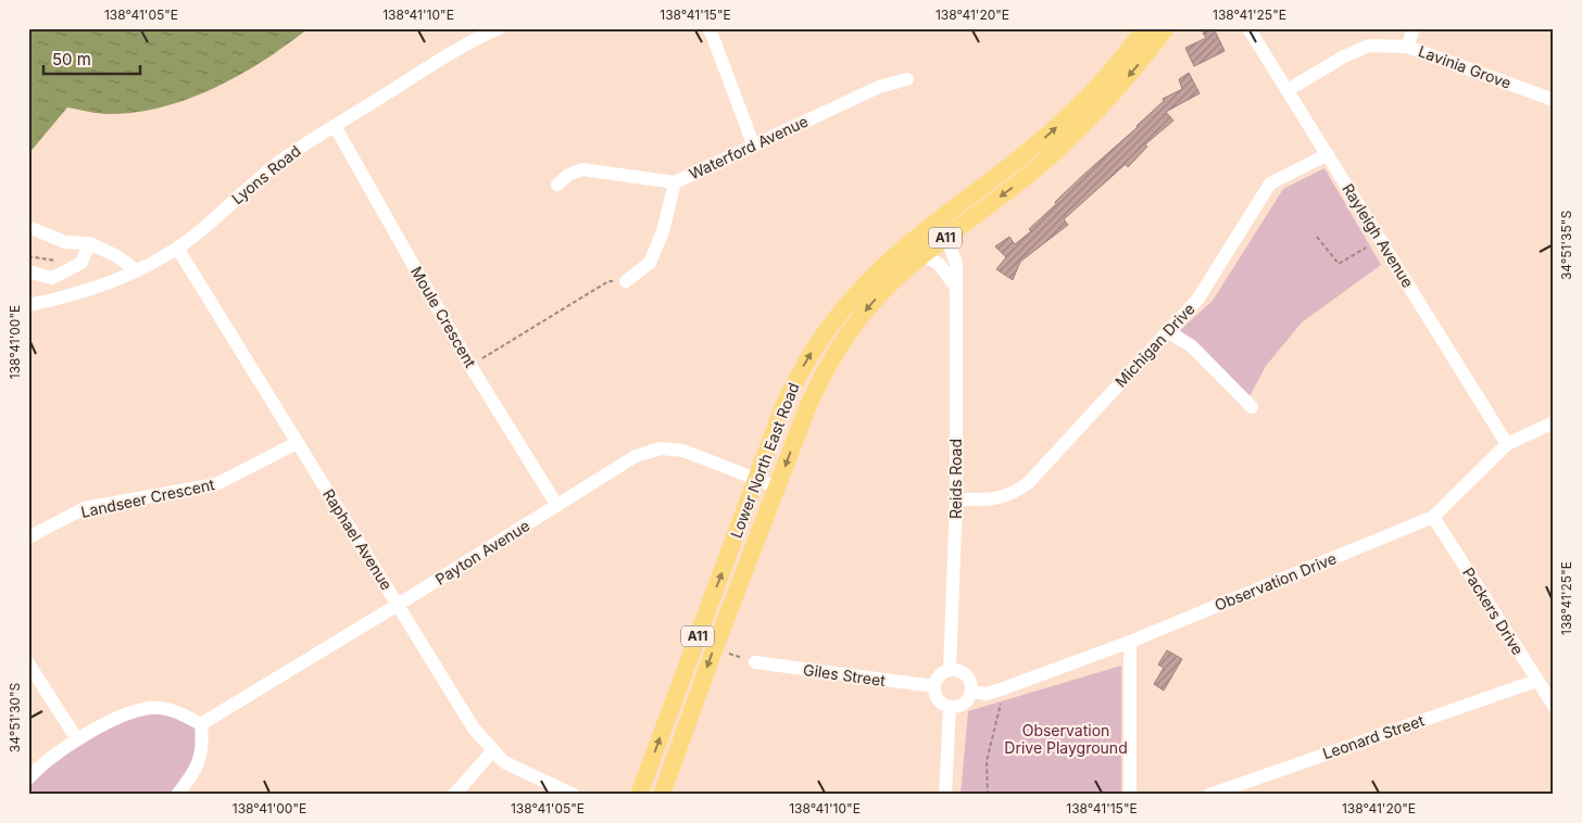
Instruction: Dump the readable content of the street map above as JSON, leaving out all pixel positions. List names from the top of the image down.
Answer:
{
  "streets": {
    "main road": ["A11", "Lower North East Road"],
    "street": [
      "Lavinia Grove",
      "Waterford Avenue",
      "Lyons Road",
      "Rayleigh Avenue",
      "Moule Crescent",
      "Michigan Drive",
      "Reids Road",
      "Landseer Crescent",
      "Raphael Avenue",
      "Payton Avenue",
      "Observation Drive",
      "Packers Drive",
      "Giles Street",
      "Leonard Street"
    ]
  },
  "crossings": [
    ["Lavinia Grove", "Rayleigh Avenue"],
    ["Lyons Road", "Moule Crescent"],
    ["Lyons Road", "Raphael Avenue"],
    ["Rayleigh Avenue", "Michigan Drive"],
    ["Rayleigh Avenue", "Observation Drive"],
    ["Moule Crescent", "Payton Avenue"],
    ["Michigan Drive", "Reids Road"],
    ["Lower North East Road", "Reids Road"],
    ["Lower North East Road", "Payton Avenue"],
    ["Reids Road", "Observation Drive"],
    ["Reids Road", "Giles Street"],
    ["Landseer Crescent", "Raphael Avenue"],
    ["Raphael Avenue", "Payton Avenue"],
    ["Observation Drive", "Packers Drive"],
    ["Observation Drive", "Giles Street"],
    ["Packers Drive", "Leonard Street"]
  ],
  "parks": ["Observation Drive Playground"],
  "scale_bar": "50 m",
  "coordinates": [
    "138°41'05\"E",
    "138°41'10\"E",
    "138°41'15\"E",
    "138°41'20\"E",
    "138°41'25\"E",
    "34°51'35\"S",
    "138°41'00\"E",
    "34°51'30\"S"
  ]
}
